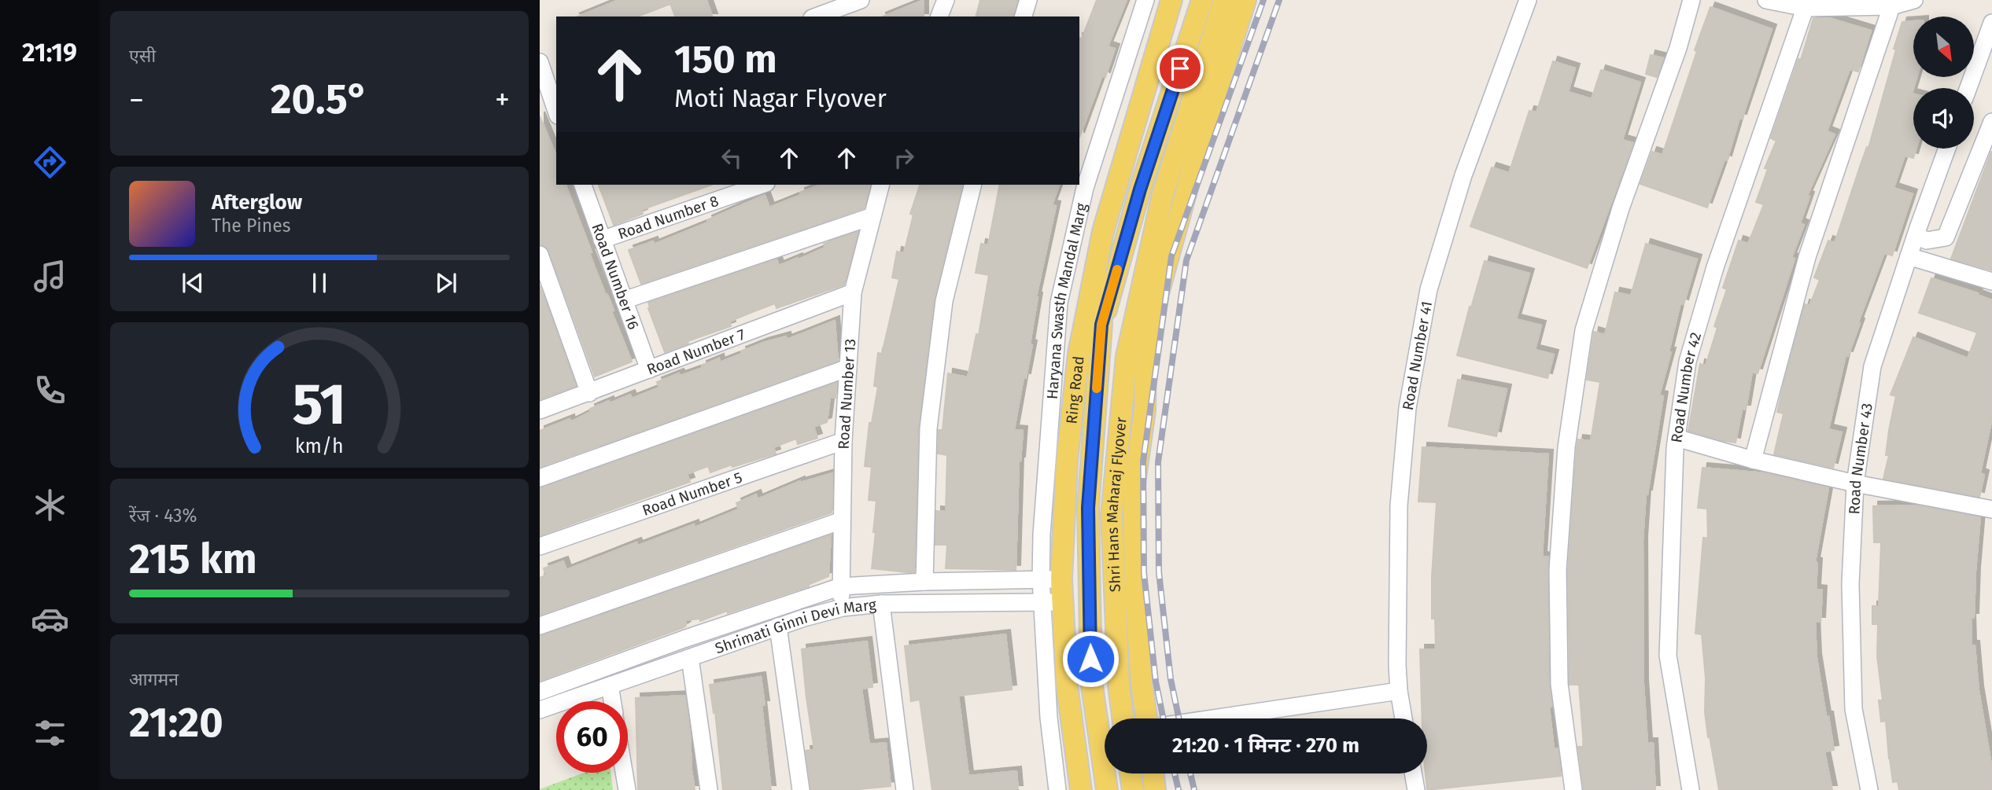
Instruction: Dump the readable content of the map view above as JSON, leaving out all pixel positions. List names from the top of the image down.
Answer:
{
  "streets": {
    "main road": ["Ring Road", "Shri Hans Maharaj Flyover"],
    "street": [
      "Road Number 8",
      "Road Number 16",
      "Haryana Swasth Mandal Marg",
      "Road Number 7",
      "Road Number 41",
      "Road Number 42",
      "Road Number 13",
      "Road Number 43",
      "Road Number 5",
      "Shrimati Ginni Devi Marg"
    ]
  },
  "crossings": [
    ["Road Number 8", "Road Number 16"],
    ["Road Number 16", "Road Number 7"],
    ["Haryana Swasth Mandal Marg", "Ring Road"],
    ["Haryana Swasth Mandal Marg", "Shrimati Ginni Devi Marg"],
    ["Road Number 7", "Road Number 13"],
    ["Ring Road", "Shrimati Ginni Devi Marg"],
    ["Road Number 13", "Road Number 5"],
    ["Road Number 13", "Shrimati Ginni Devi Marg"]
  ],
  "north": "bottom right",
  "page": {
    "tabs": "21:19",
    "tile": [
      "एसी",
      ["रेंज · 43%", "215 km"],
      ["आगमन", "21:20"]
    ],
    "turn": ["150 m", "Moti Nagar Flyover"],
    "heat": ["−", "20.5°", "+"],
    "song": ["Afterglow", "The Pines"],
    "limit": "60",
    "trip": "21:20 · 1 मिनट · 270 m",
    "gauge": ["51", "km/h"]
  }
}
